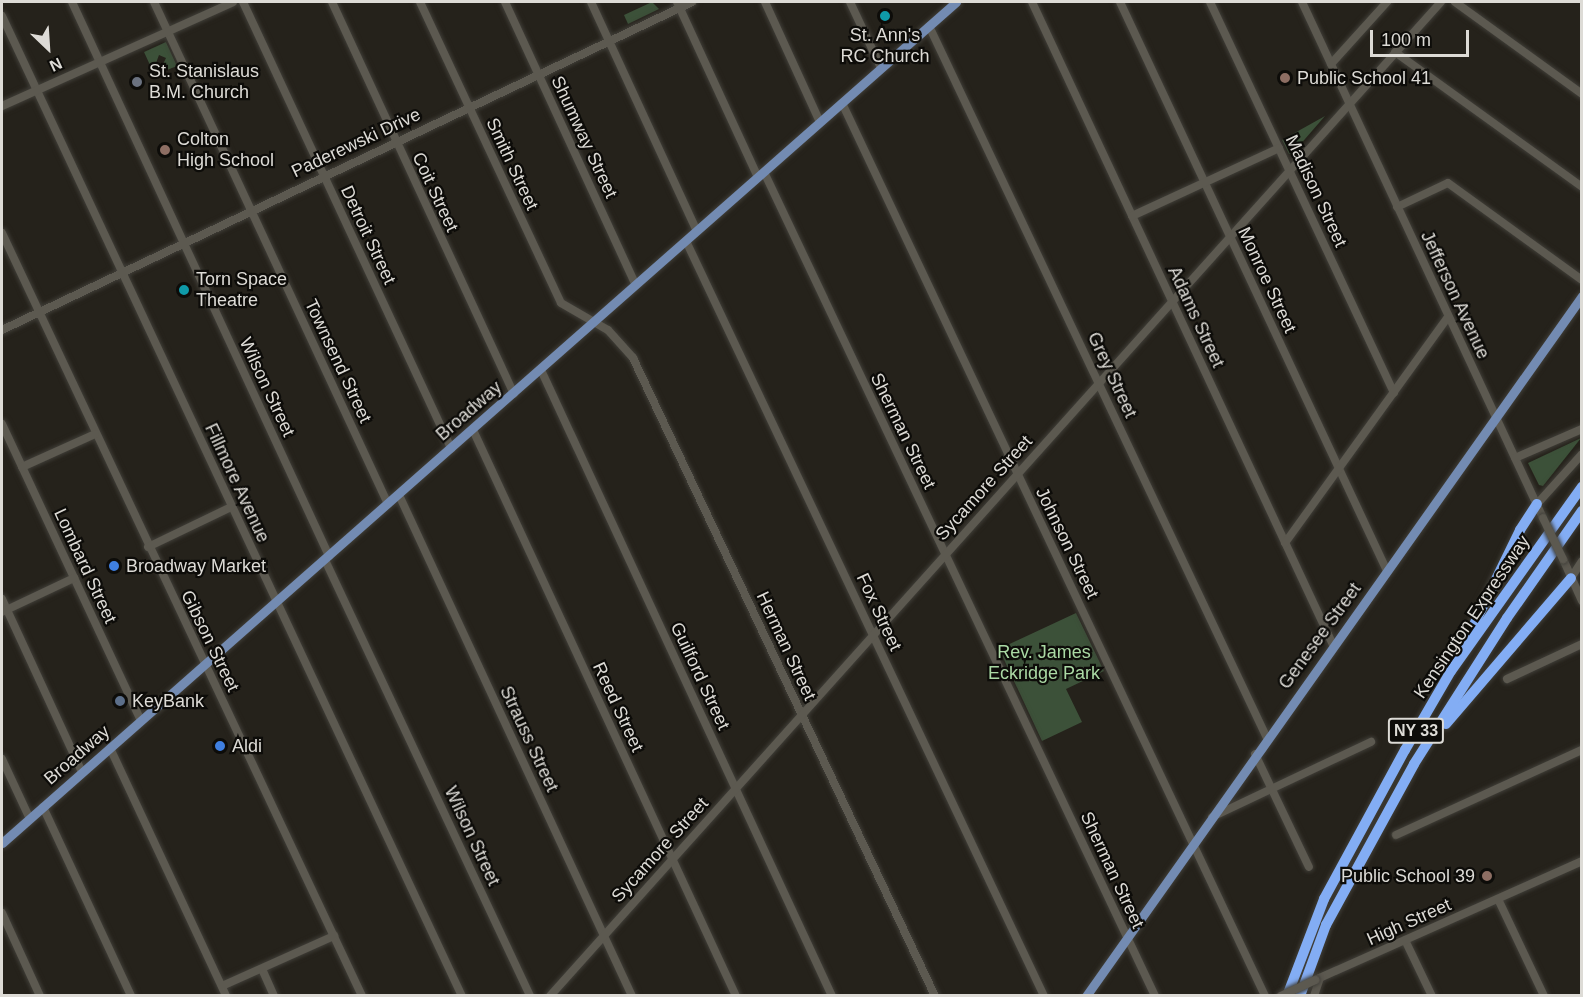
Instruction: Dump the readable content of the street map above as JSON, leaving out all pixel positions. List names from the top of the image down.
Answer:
{
  "streets": {
    "highway": ["Kensington Expressway", "NY 33"],
    "main road": ["Broadway", "Genesee Street"],
    "street": [
      "Shumway Street",
      "Paderewski Drive",
      "Smith Street",
      "Madison Street",
      "Coit Street",
      "Detroit Street",
      "Monroe Street",
      "Jefferson Avenue",
      "Adams Street",
      "Townsend Street",
      "Grey Street",
      "Wilson Street",
      "Sherman Street",
      "Fillmore Avenue",
      "Sycamore Street",
      "Johnson Street",
      "Lombard Street",
      "Fox Street",
      "Gibson Street",
      "Herman Street",
      "Guilford Street",
      "Reed Street",
      "Strauss Street",
      "High Street"
    ]
  },
  "crossings": [
    ["Shumway Street", "Paderewski Drive"],
    ["Shumway Street", "Broadway"],
    ["Paderewski Drive", "Smith Street"],
    ["Paderewski Drive", "Coit Street"],
    ["Paderewski Drive", "Detroit Street"],
    ["Paderewski Drive", "Townsend Street"],
    ["Paderewski Drive", "Wilson Street"],
    ["Paderewski Drive", "Sherman Street"],
    ["Paderewski Drive", "Fillmore Avenue"],
    ["Paderewski Drive", "Gibson Street"],
    ["Smith Street", "Broadway"],
    ["Smith Street", "Herman Street"],
    ["Madison Street", "Sycamore Street"],
    ["Coit Street", "Broadway"],
    ["Detroit Street", "Broadway"],
    ["Monroe Street", "Sycamore Street"],
    ["Monroe Street", "Genesee Street"],
    ["Jefferson Avenue", "Sycamore Street"],
    ["Jefferson Avenue", "Genesee Street"],
    ["Adams Street", "Sycamore Street"],
    ["Adams Street", "Genesee Street"],
    ["Townsend Street", "Broadway"],
    ["Grey Street", "Broadway"],
    ["Grey Street", "Sycamore Street"],
    ["Grey Street", "Genesee Street"],
    ["Wilson Street", "Broadway"],
    ["Broadway", "Sherman Street"],
    ["Broadway", "Fillmore Avenue"],
    ["Broadway", "Johnson Street"],
    ["Broadway", "Lombard Street"],
    ["Broadway", "Fox Street"],
    ["Broadway", "Gibson Street"],
    ["Broadway", "Herman Street"],
    ["Broadway", "Guilford Street"],
    ["Broadway", "Reed Street"],
    ["Broadway", "Strauss Street"],
    ["Sherman Street", "Sycamore Street"],
    ["Sherman Street", "Genesee Street"],
    ["Sycamore Street", "Johnson Street"],
    ["Sycamore Street", "Fox Street"],
    ["Sycamore Street", "Herman Street"],
    ["Sycamore Street", "Guilford Street"],
    ["Sycamore Street", "Reed Street"],
    ["Sycamore Street", "Strauss Street"],
    ["Johnson Street", "Genesee Street"]
  ],
  "parks": ["Rev. James Eckridge Park"],
  "places": [
    "St. Ann's RC Church",
    "Public School 41",
    "St. Stanislaus B.M. Church",
    "Colton High School",
    "Torn Space Theatre",
    "Broadway Market",
    "KeyBank",
    "Aldi",
    "Public School 39"
  ],
  "scale_bar": "100 m",
  "north": "bottom right"
}
